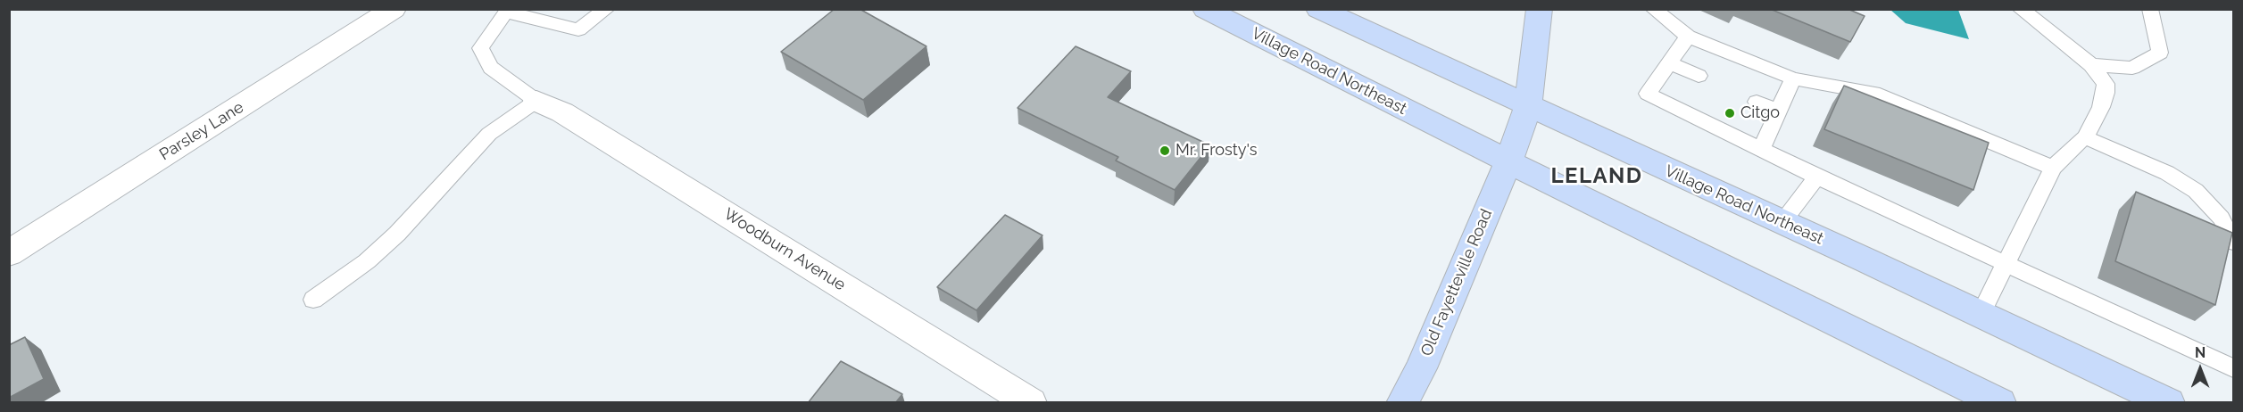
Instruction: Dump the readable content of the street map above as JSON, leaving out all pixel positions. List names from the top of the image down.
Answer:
{
  "streets": {
    "main road": ["Village Road Northeast", "Old Fayetteville Road"],
    "street": ["Parsley Lane", "Woodburn Avenue"]
  },
  "crossings": [
    ["Village Road Northeast", "Old Fayetteville Road"]
  ],
  "districts": ["LELAND"],
  "places": ["Citgo", "Mr. Frosty's"],
  "north": "top"
}
